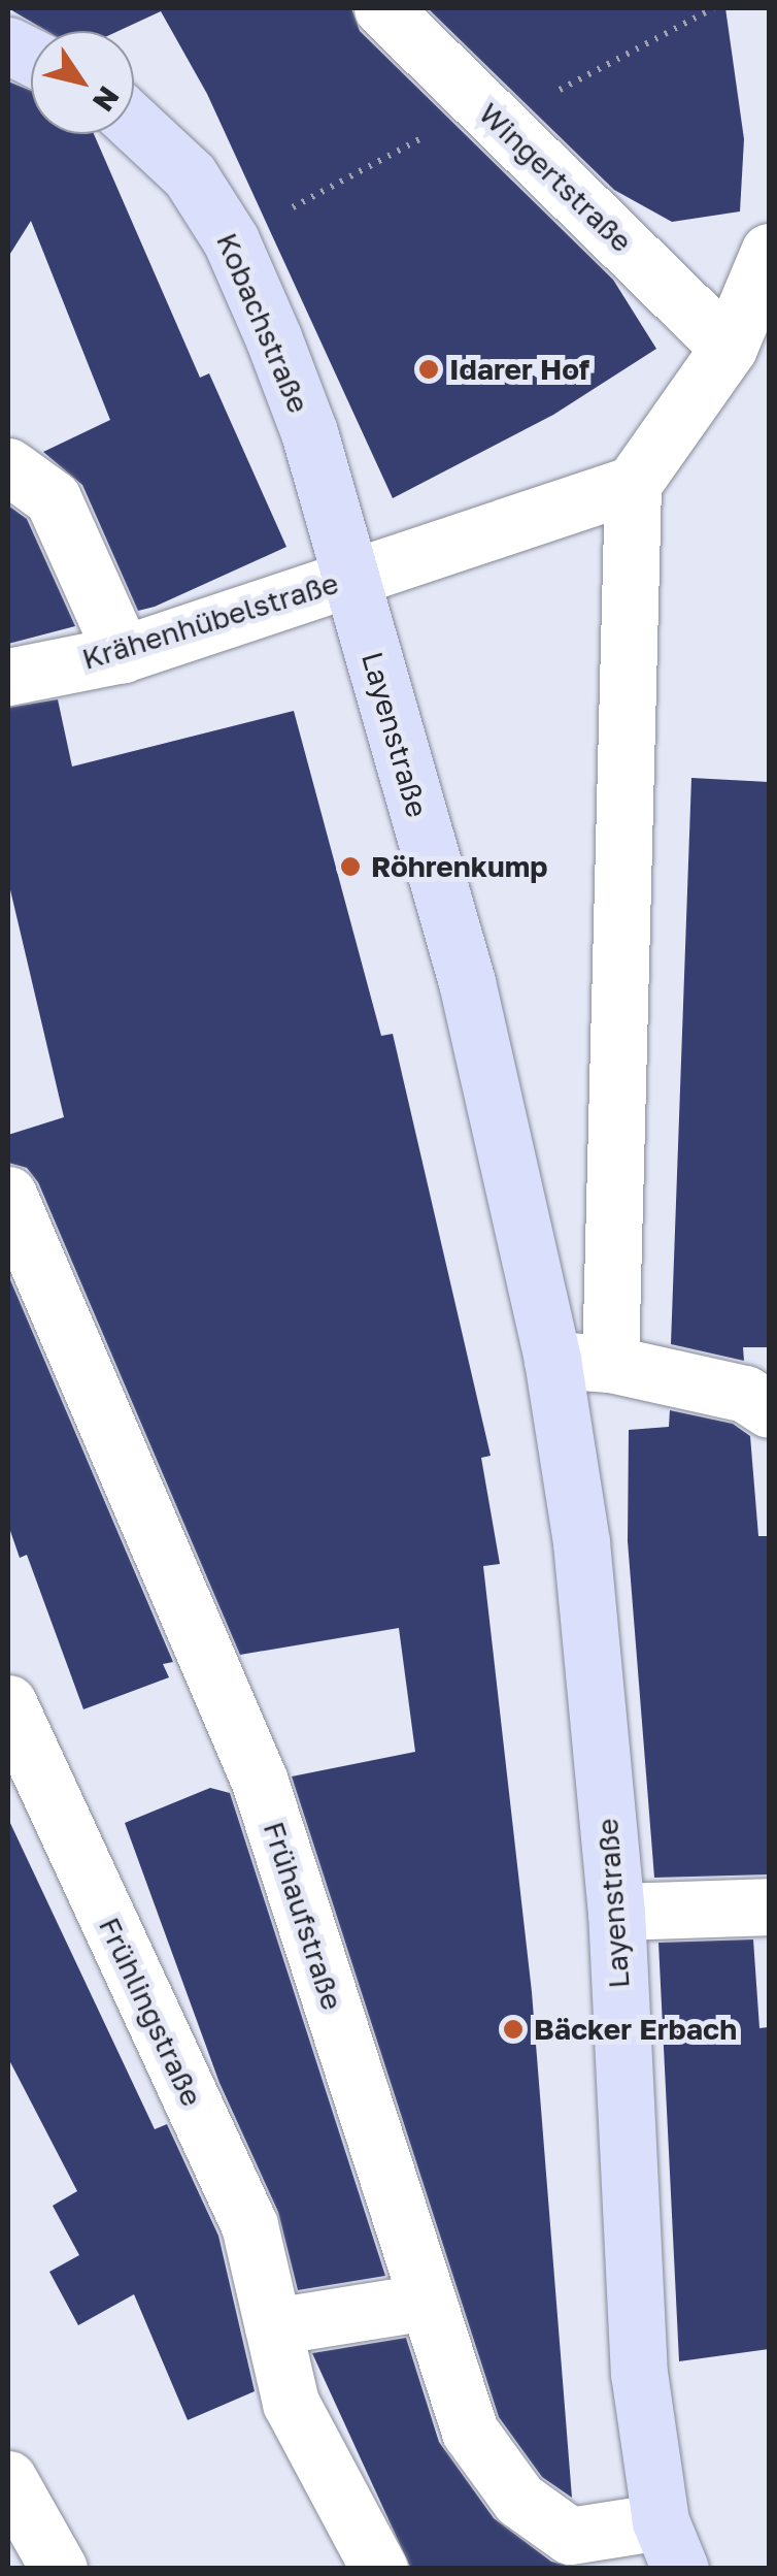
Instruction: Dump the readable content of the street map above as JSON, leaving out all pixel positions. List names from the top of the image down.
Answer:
{
  "streets": {
    "street": [
      "Wingertstraße",
      "Kobachstraße",
      "Krähenhübelstraße",
      "Layenstraße",
      "Frühaufstraße",
      "Frühlingstraße"
    ]
  },
  "crossings": [
    ["Kobachstraße", "Krähenhübelstraße"],
    ["Kobachstraße", "Layenstraße"],
    ["Krähenhübelstraße", "Layenstraße"],
    ["Layenstraße", "Frühaufstraße"]
  ],
  "places": ["Idarer Hof", "Röhrenkump", "Bäcker Erbach"],
  "north": "bottom right"
}
